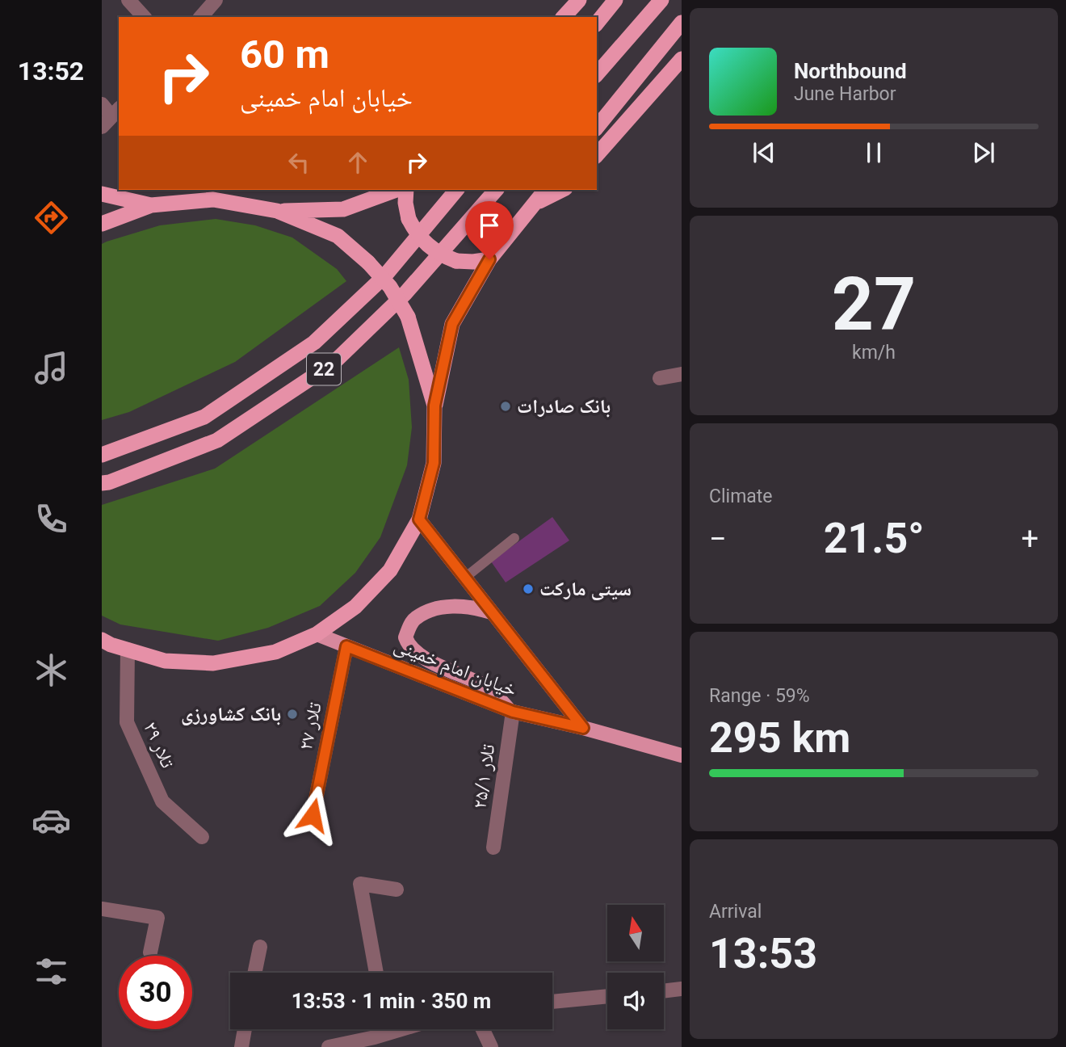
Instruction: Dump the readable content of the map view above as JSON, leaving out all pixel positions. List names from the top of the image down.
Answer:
{
  "streets": {
    "highway": ["22"],
    "main road": ["خیابان امام خمینی"],
    "street": ["تلار ۲۷", "تلار ۲۹", "تلار ۲۵/۱"]
  },
  "crossings": [
    ["خیابان امام خمینی", "تلار ۲۷"],
    ["خیابان امام خمینی", "تلار ۲۵/۱"]
  ],
  "places": ["بانک صادرات", "سیتی مارکت", "بانک کشاورزی"],
  "north": "top",
  "page": {
    "tabs": "13:52",
    "turn": ["60 m", "خیابان امام خمینی"],
    "song": ["Northbound", "June Harbor"],
    "tile": [
      ["27", "km/h"],
      "Climate",
      ["Range · 59%", "295 km"],
      ["Arrival", "13:53"]
    ],
    "heat": ["−", "21.5°", "+"],
    "limit": "30",
    "trip": "13:53 · 1 min · 350 m"
  }
}
